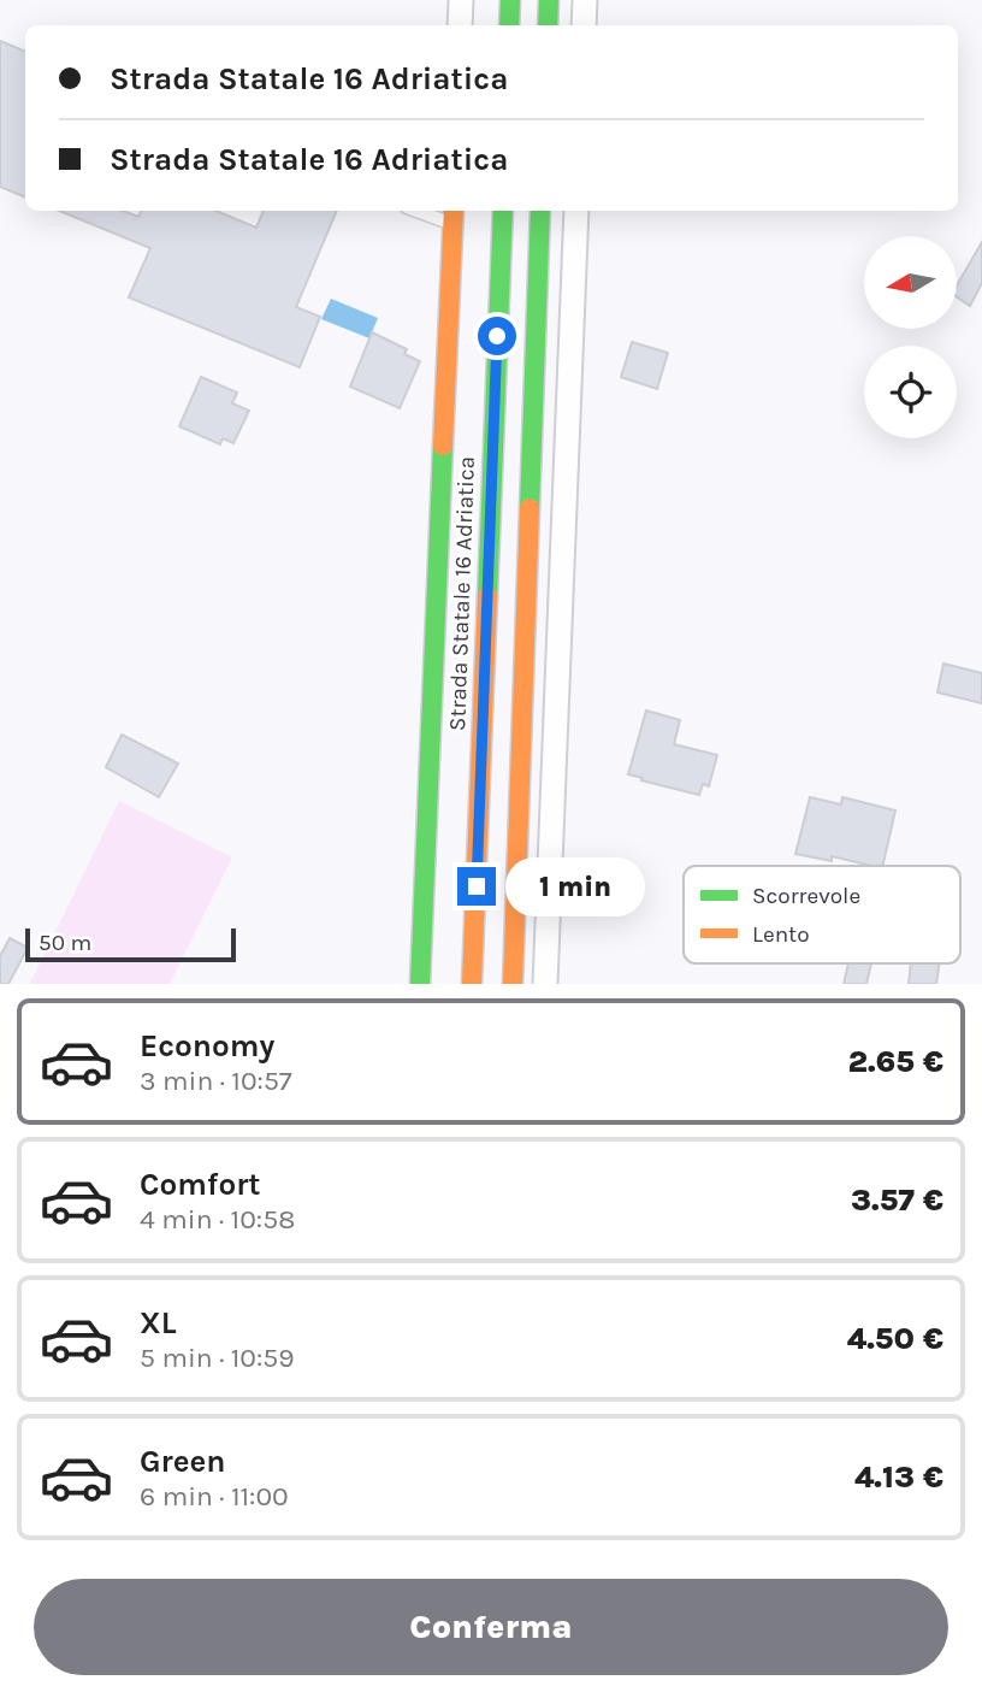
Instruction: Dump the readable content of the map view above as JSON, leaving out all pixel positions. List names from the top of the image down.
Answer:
{
  "streets": {
    "main road": ["Strada Statale 16 Adriatica"]
  },
  "legend": ["Scorrevole", "Lento"],
  "scale_bar": "50 m",
  "north": "left",
  "page": {
    "banner": ["Strada Statale 16 Adriatica", "Strada Statale 16 Adriatica"],
    "bubble": "1 min",
    "scale": "50 m",
    "list": [
      {
        "name": "Economy",
        "note": "3 min · 10:57",
        "value": "2.65 €"
      },
      {
        "name": "Comfort",
        "note": "4 min · 10:58",
        "value": "3.57 €"
      },
      {
        "name": "XL",
        "note": "5 min · 10:59",
        "value": "4.50 €"
      },
      {
        "name": "Green",
        "note": "6 min · 11:00",
        "value": "4.13 €"
      }
    ],
    "buttons": "Conferma"
  }
}
